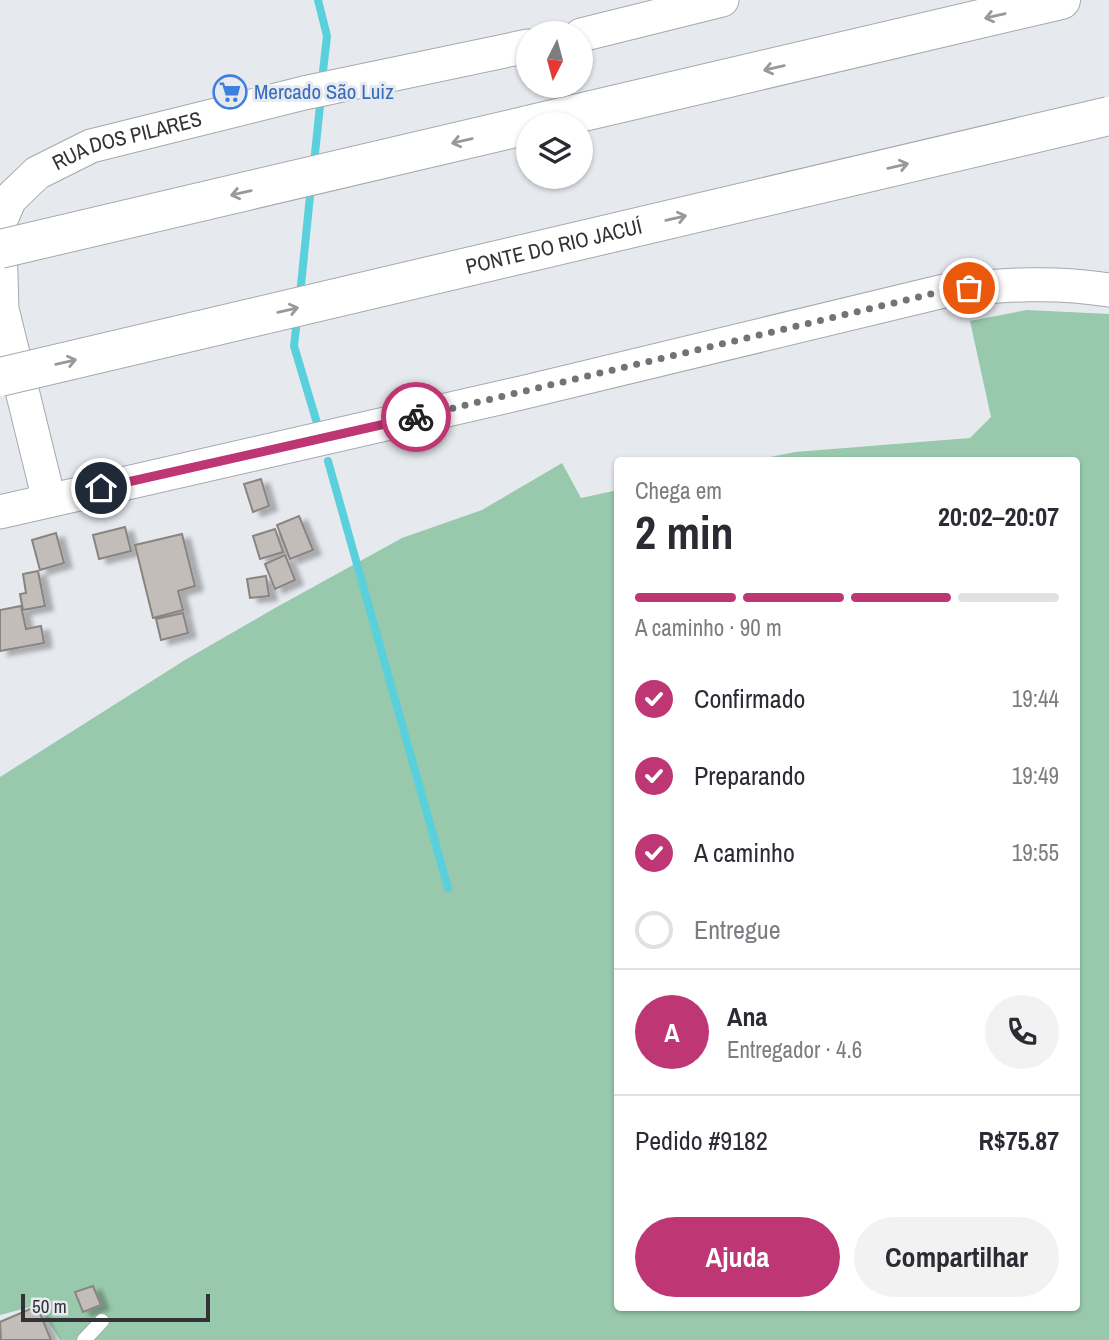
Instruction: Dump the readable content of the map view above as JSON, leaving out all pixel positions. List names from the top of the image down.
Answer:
{
  "streets": {
    "highway": ["PONTE DO RIO JACUÍ"],
    "street": ["RUA DOS PILARES"]
  },
  "places": {
    "supermarket": ["Mercado São Luiz"]
  },
  "scale_bar": "50 m",
  "north": "bottom",
  "page": {
    "heading": ["2 min", "Chega em", "20:02–20:07"],
    "panel": [
      "Ana",
      "Entregador · 4.6",
      "Pedido #9182",
      "R$75.87"
    ],
    "bar": "A caminho · 90 m",
    "list": [
      ["Confirmado", "19:44"],
      ["Preparando", "19:49"],
      ["A caminho", "19:55"],
      "Entregue"
    ],
    "round": "A",
    "buttons": ["Ajuda", "Compartilhar"],
    "scale": "50 m"
  }
}
